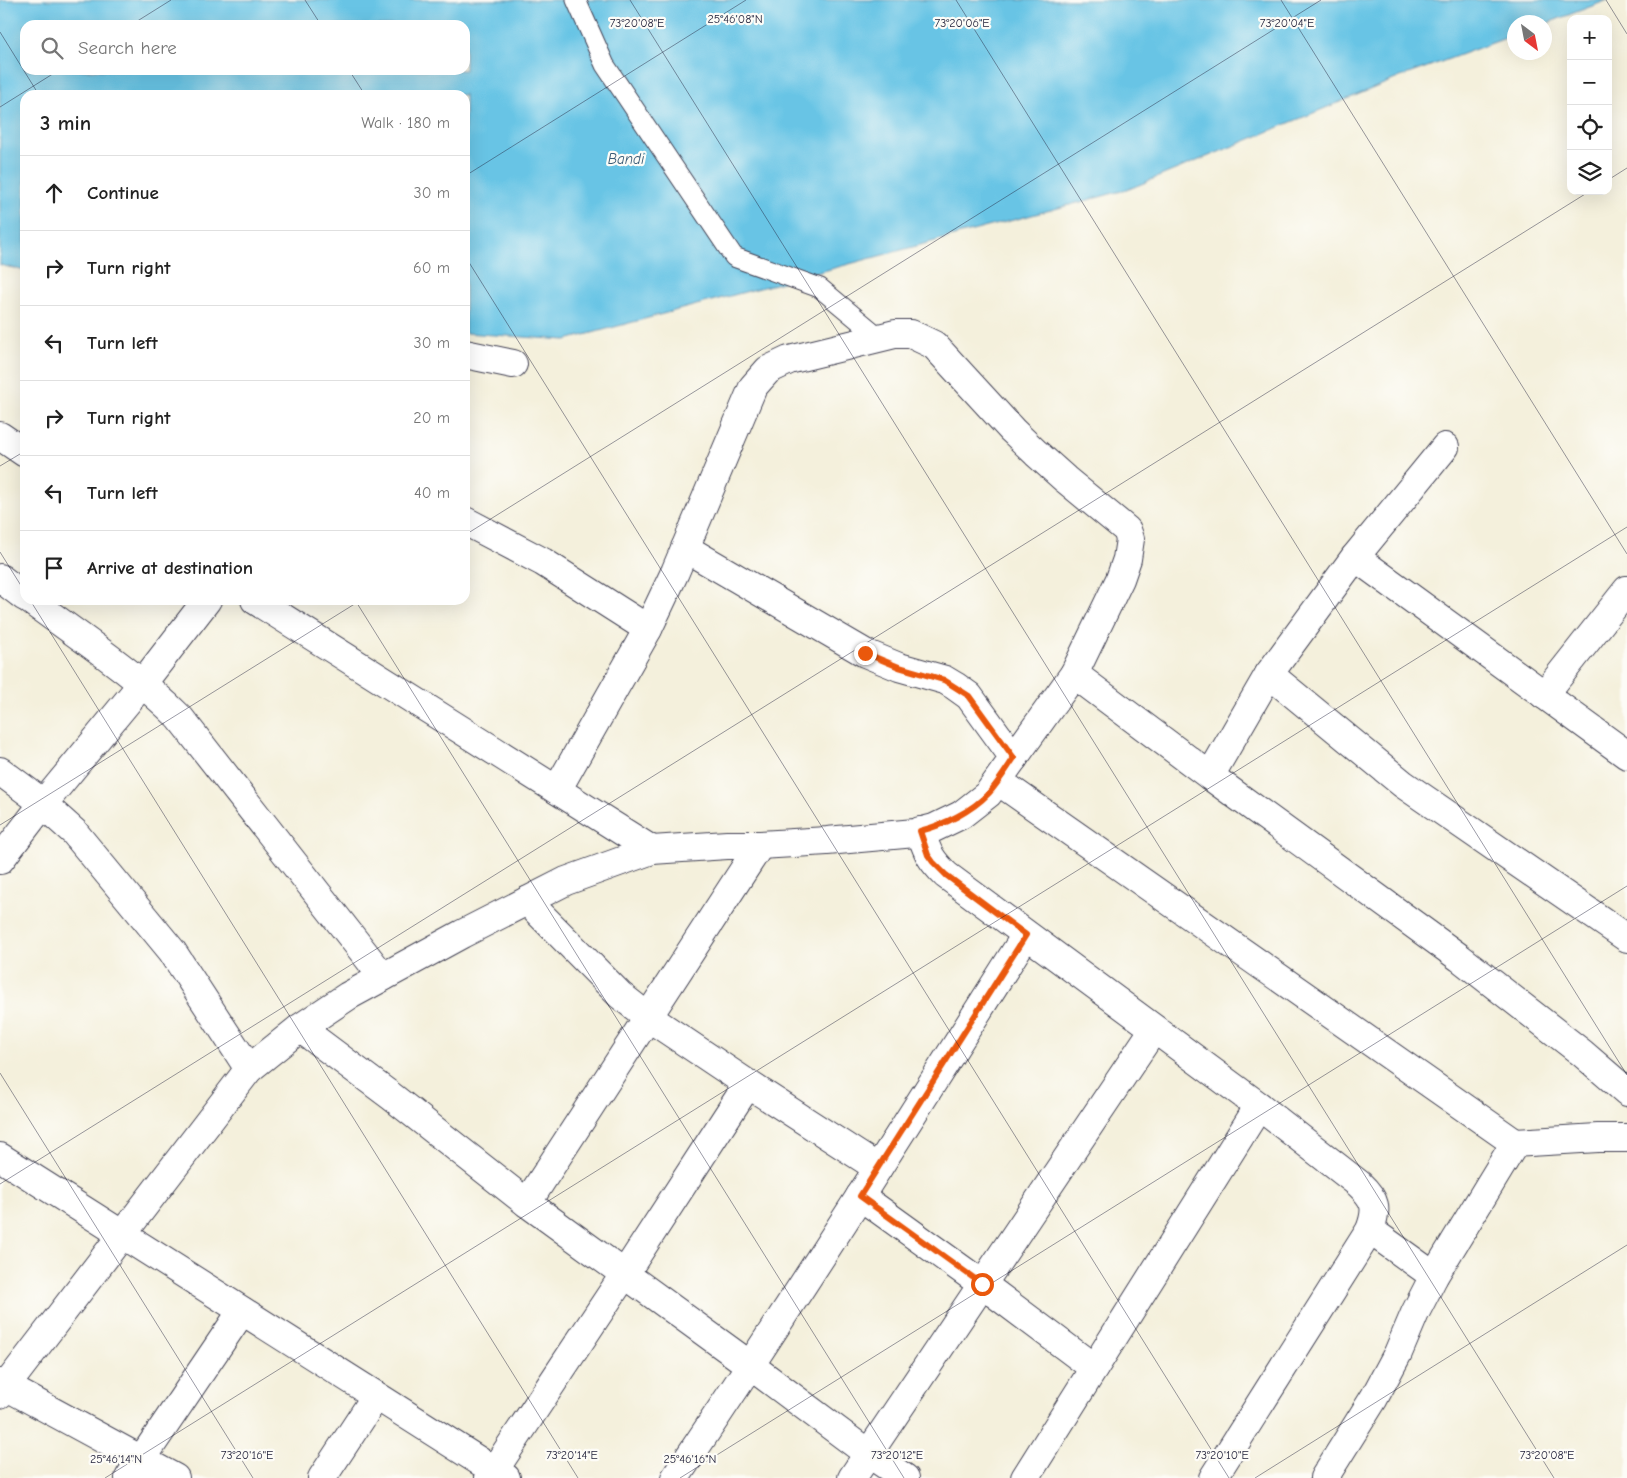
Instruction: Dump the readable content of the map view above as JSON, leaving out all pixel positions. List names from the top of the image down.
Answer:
{
  "water": ["Bandi"],
  "north": "bottom right",
  "page": {
    "map_buttons": ["+", "−"],
    "search": "Search here",
    "heading": ["3 min", "Walk · 180 m"],
    "list": [
      ["Continue", "30 m"],
      ["Turn right", "60 m"],
      ["Turn left", "30 m"],
      ["Turn right", "20 m"],
      ["Turn left", "40 m"],
      "Arrive at destination"
    ]
  },
  "coordinates": [
    "25°46'08\"N",
    "73°20'08\"E",
    "73°20'06\"E",
    "73°20'04\"E",
    "73°20'16\"E",
    "73°20'14\"E",
    "73°20'12\"E",
    "73°20'10\"E",
    "25°46'14\"N",
    "25°46'16\"N"
  ]
}
